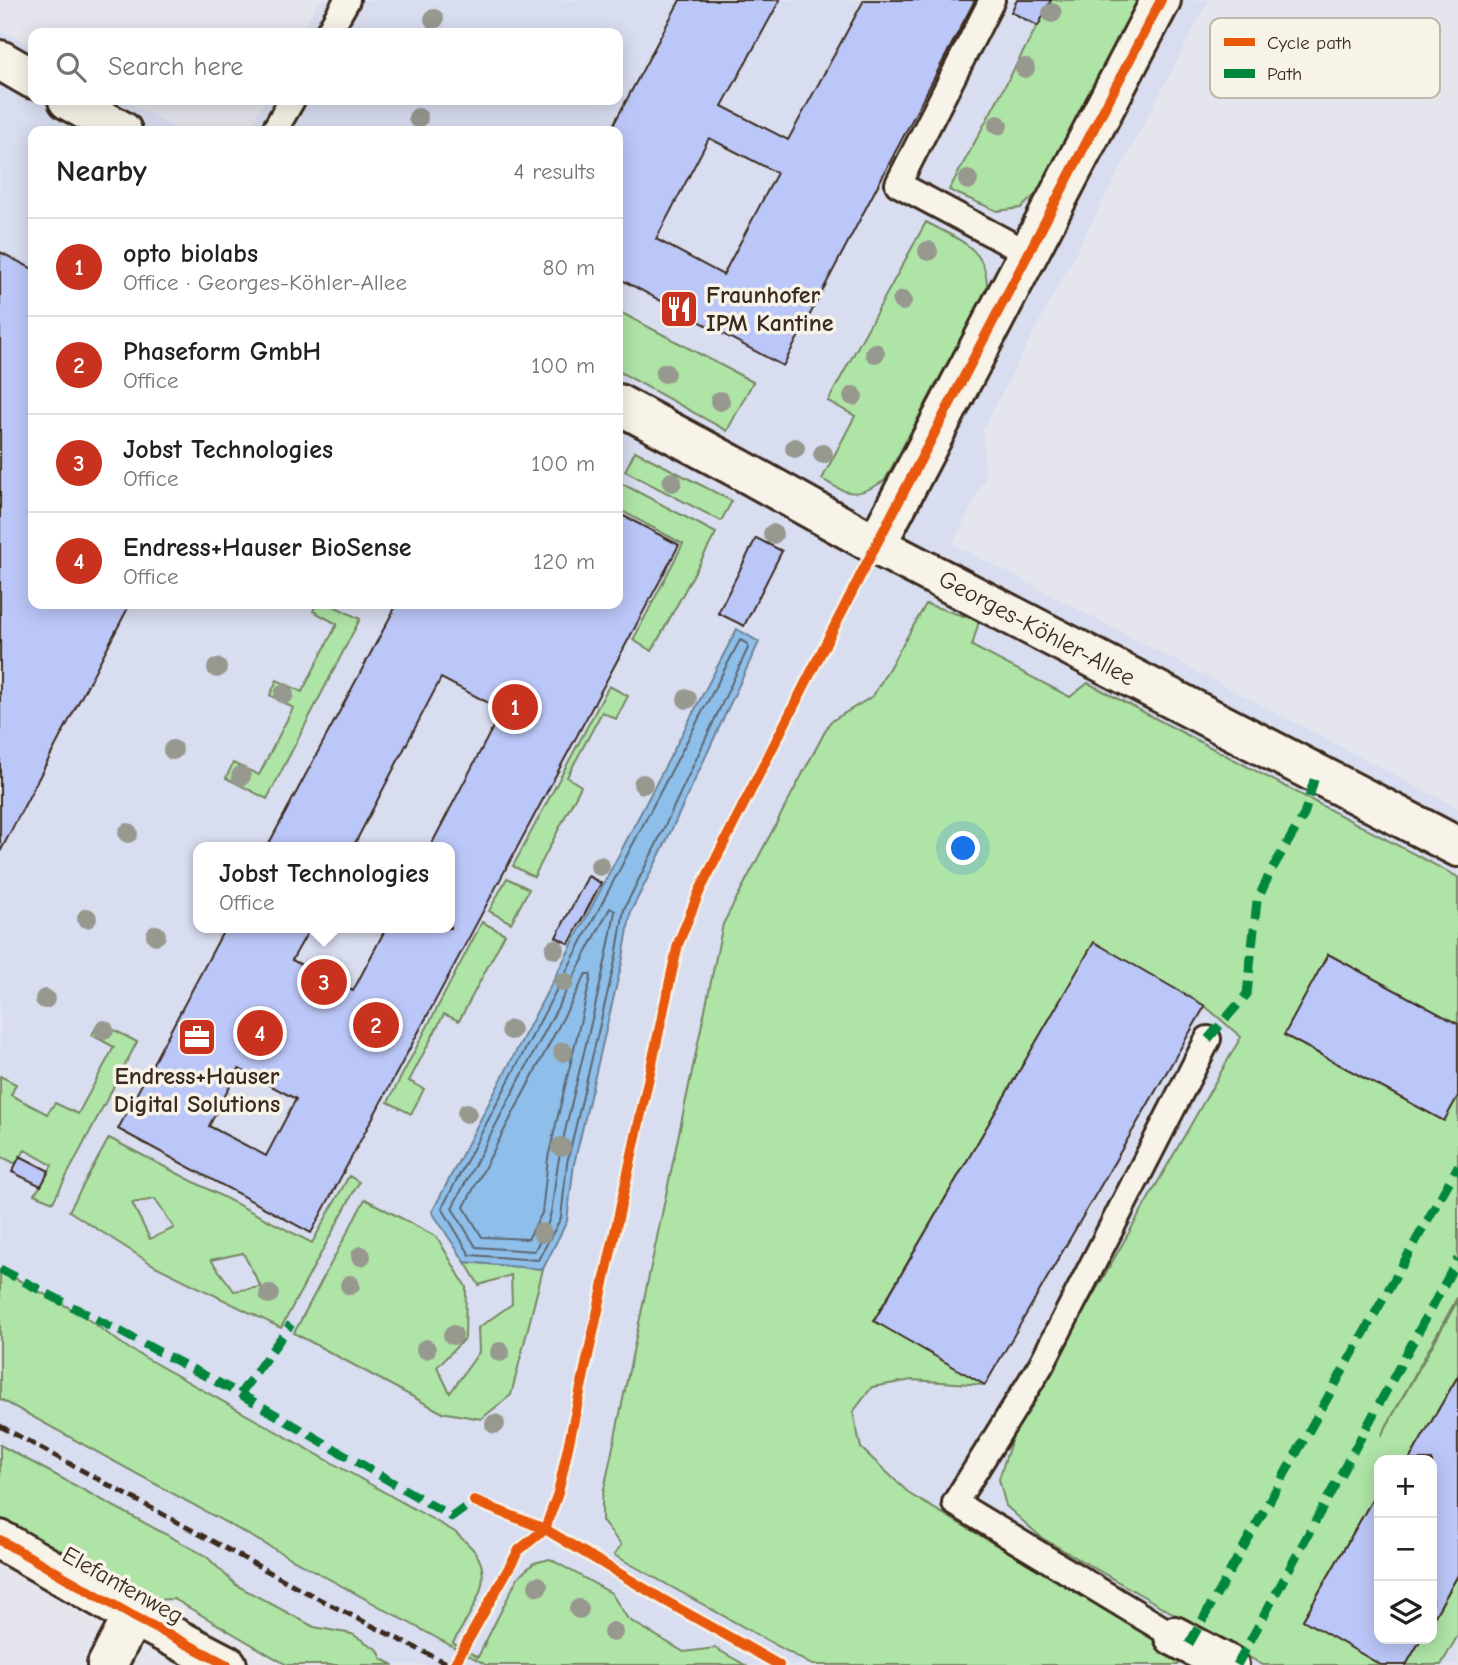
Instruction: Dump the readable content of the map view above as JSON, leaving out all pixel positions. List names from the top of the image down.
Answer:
{
  "streets": {
    "street": ["Georges-Köhler-Allee", "Elefantenweg"]
  },
  "places": {
    "restaurant": ["Fraunhofer IPM Kantine"],
    "office": ["Endress+Hauser Digital Solutions"]
  },
  "legend": ["Cycle path", "Path"],
  "page": {
    "search": "Search here",
    "heading": ["Nearby", "4 results"],
    "list": [
      {
        "mark": "1",
        "name": "opto biolabs",
        "note": "Office · Georges-Köhler-Allee",
        "value": "80 m"
      },
      {
        "mark": "2",
        "name": "Phaseform GmbH",
        "note": "Office",
        "value": "100 m"
      },
      {
        "mark": "3",
        "name": "Jobst Technologies",
        "note": "Office",
        "value": "100 m"
      },
      {
        "mark": "4",
        "name": "Endress+Hauser BioSense",
        "note": "Office",
        "value": "120 m"
      }
    ],
    "pins": [
      "1",
      "3",
      "2",
      "4"
    ],
    "popup": ["Jobst Technologies", "Office"],
    "map_buttons": ["+", "−"]
  }
}
